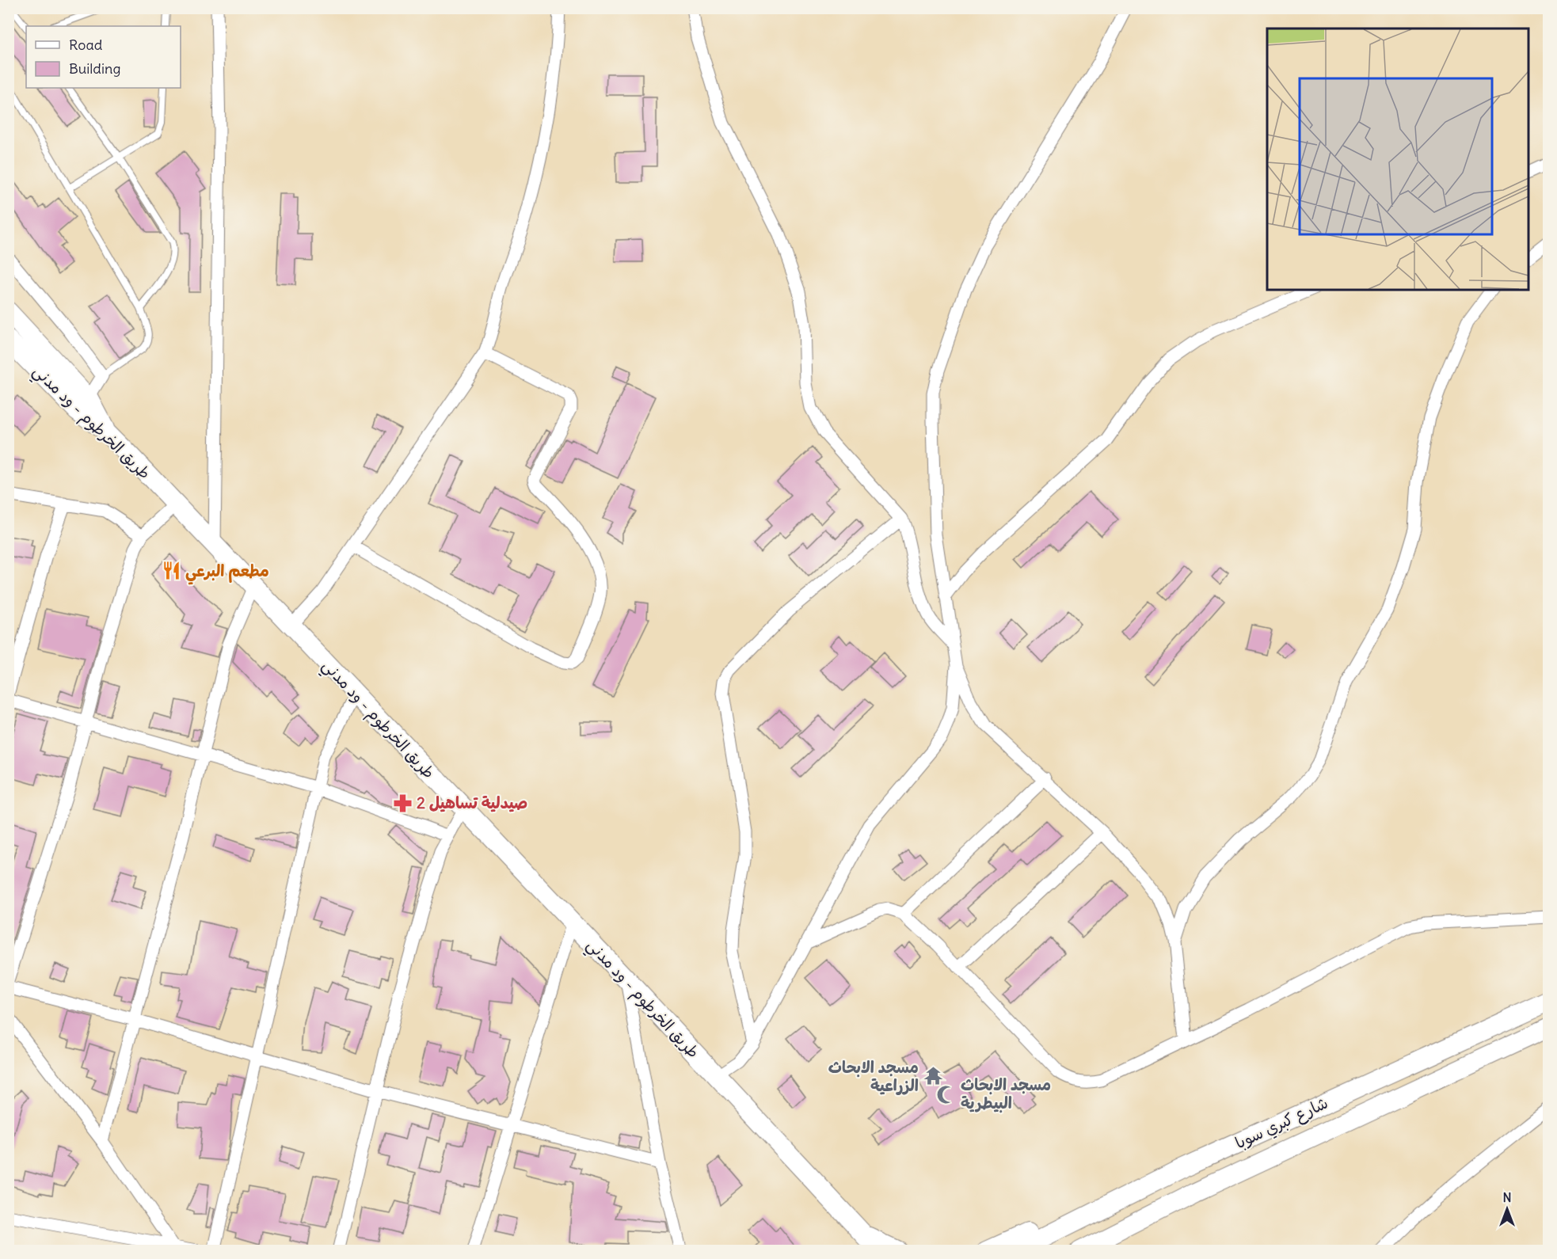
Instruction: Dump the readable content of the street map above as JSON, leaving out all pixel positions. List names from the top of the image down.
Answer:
{
  "streets": {
    "highway": ["طريق الخرطوم - ود مدني", "شارع كبري سوبا"]
  },
  "places": {
    "restaurant": ["مطعم البرعي"],
    "pharmacy": ["صيدلية تساهيل 2"],
    "temple": ["مسجد الابحاث الزراعية"],
    "mosque": ["مسجد الابحاث البيطرية"]
  },
  "legend": ["Road", "Building"],
  "north": "top"
}
